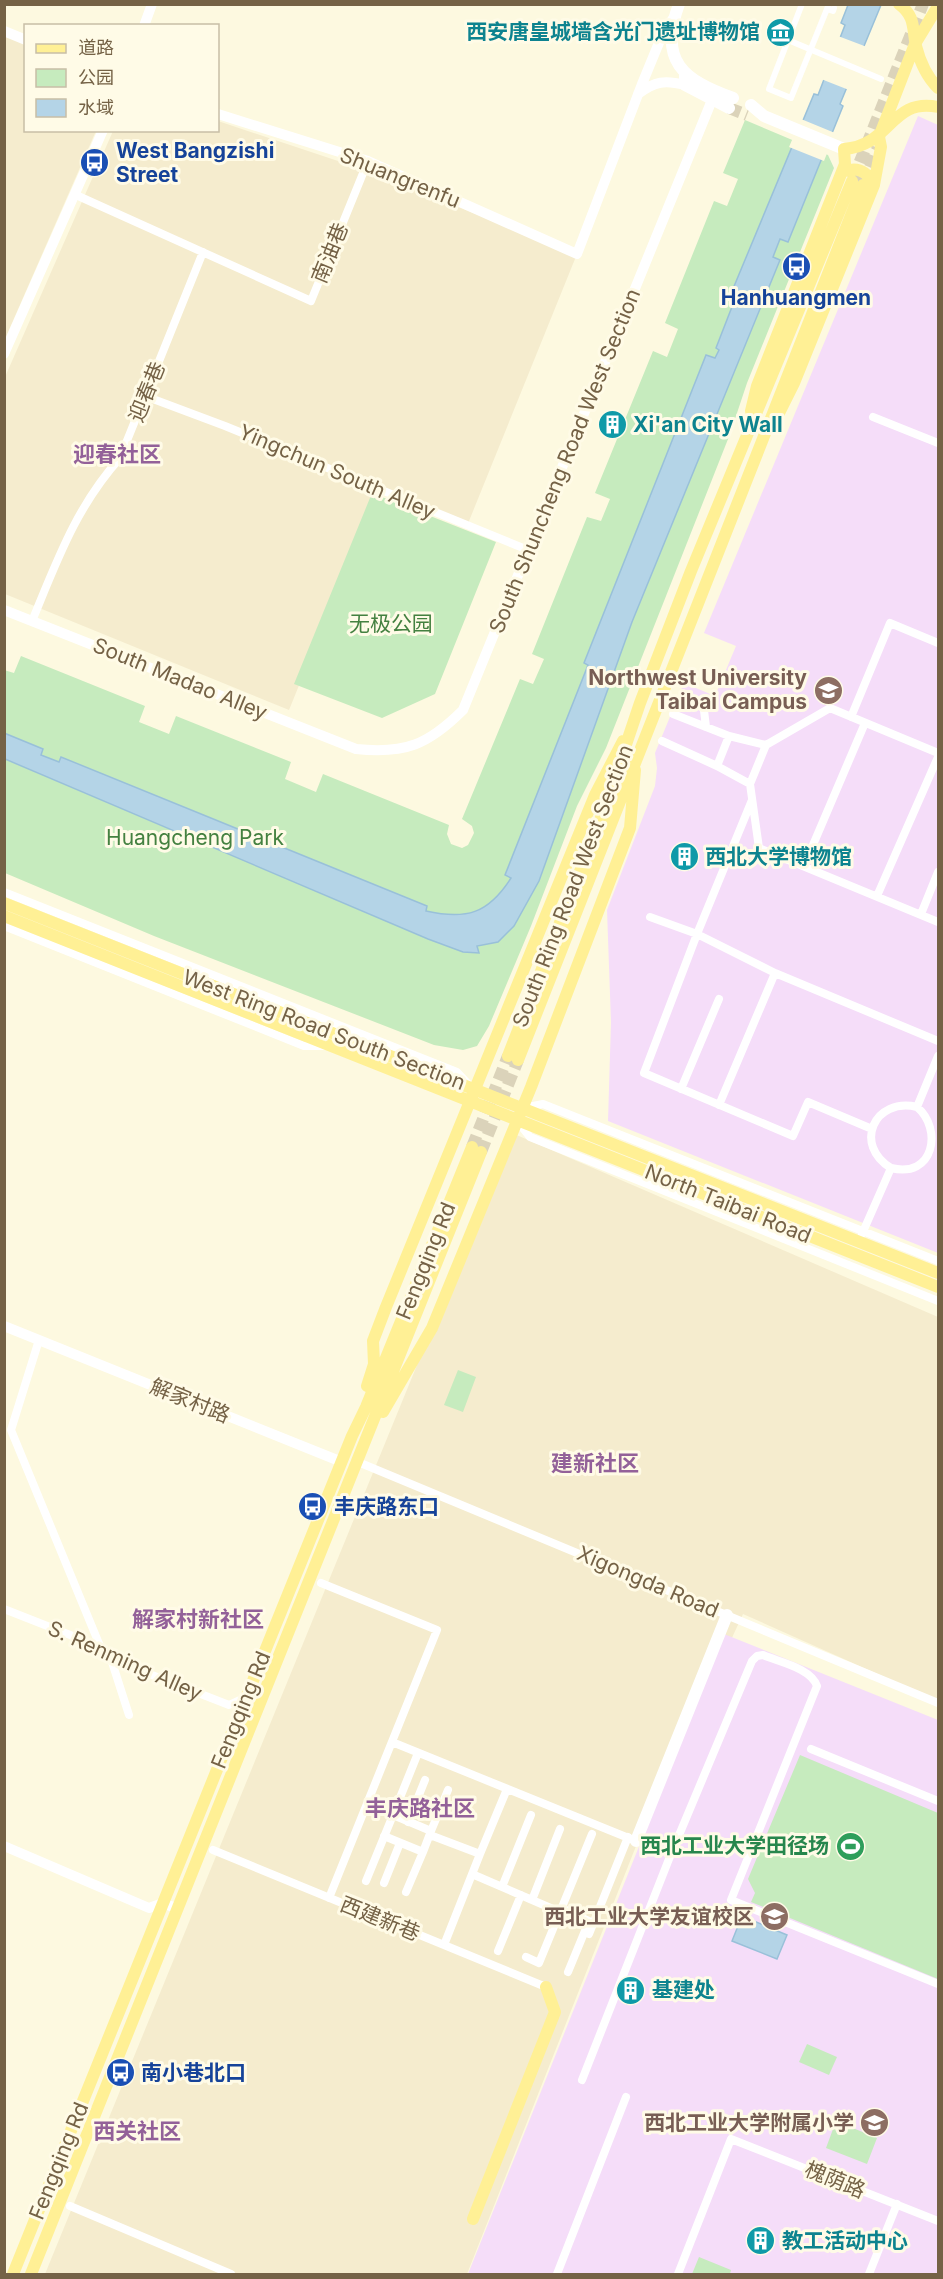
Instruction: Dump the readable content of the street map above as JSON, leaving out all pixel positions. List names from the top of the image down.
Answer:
{
  "streets": {
    "main road": [
      "South Ring Road West Section",
      "West Ring Road South Section",
      "North Taibai Road",
      "Fengqing Rd"
    ],
    "street": [
      "Shuangrenfu",
      "南油巷",
      "迎春巷",
      "South Shuncheng Road West Section",
      "Yingchun South Alley",
      "South Madao Alley",
      "解家村路",
      "Xigongda Road",
      "S. Renming Alley",
      "西建新巷",
      "槐荫路"
    ]
  },
  "crossings": [
    ["Shuangrenfu", "南油巷"],
    ["南油巷", "迎春巷"],
    ["迎春巷", "Yingchun South Alley"],
    ["迎春巷", "South Madao Alley"],
    ["South Shuncheng Road West Section", "Yingchun South Alley"],
    ["South Shuncheng Road West Section", "South Madao Alley"],
    ["West Ring Road South Section", "North Taibai Road"],
    ["Fengqing Rd", "解家村路"],
    ["Fengqing Rd", "Xigongda Road"],
    ["Fengqing Rd", "S. Renming Alley"]
  ],
  "districts": [
    "迎春社区",
    "建新社区",
    "解家村新社区",
    "丰庆路社区",
    "西关社区"
  ],
  "parks": ["无极公园", "Huangcheng Park"],
  "places": {
    "museum": ["西安唐皇城墙含光门遗址博物馆"],
    "bus stop": [
      "West Bangzishi Street",
      "Hanhuangmen",
      "丰庆路东口",
      "南小巷北口"
    ],
    "building": [
      "Xi'an City Wall",
      "西北大学博物馆",
      "基建处",
      "教工活动中心"
    ],
    "school or university": ["Northwest University Taibai Campus", "西北工业大学友谊校区", "西北工业大学附属小学"],
    "sports": ["西北工业大学田径场"]
  },
  "legend": ["道路", "公园", "水域"]
}
